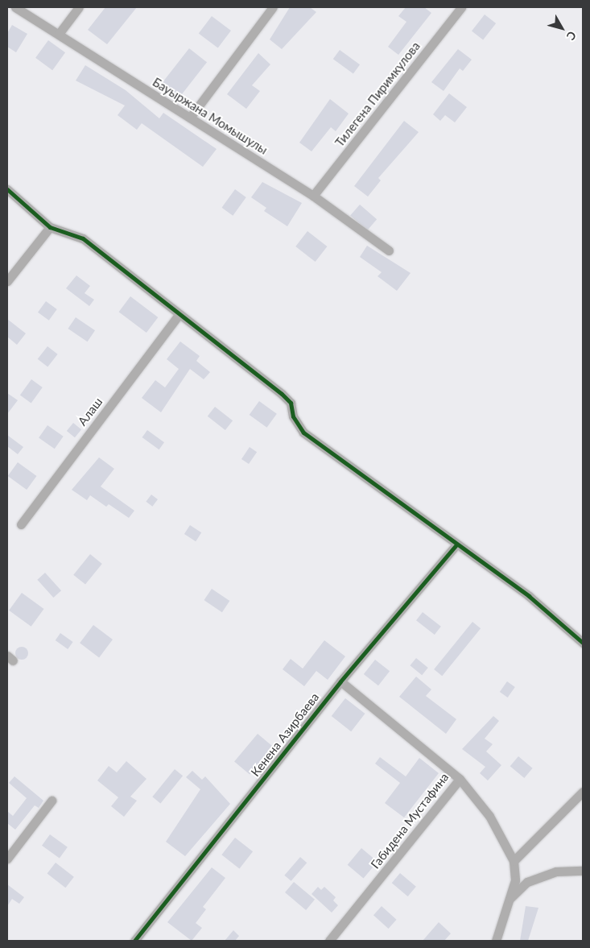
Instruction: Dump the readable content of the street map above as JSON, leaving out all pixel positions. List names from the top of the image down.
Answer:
{
  "streets": {
    "street": [
      "Тилегена Пиримкулова",
      "Бауыржана Момышулы",
      "Алаш",
      "Кенена Азирбаева",
      "Габидена Мустафина"
    ]
  },
  "crossings": [
    ["Тилегена Пиримкулова", "Бауыржана Момышулы"],
    ["Кенена Азирбаева", "Габидена Мустафина"]
  ],
  "north": "bottom right"
}
